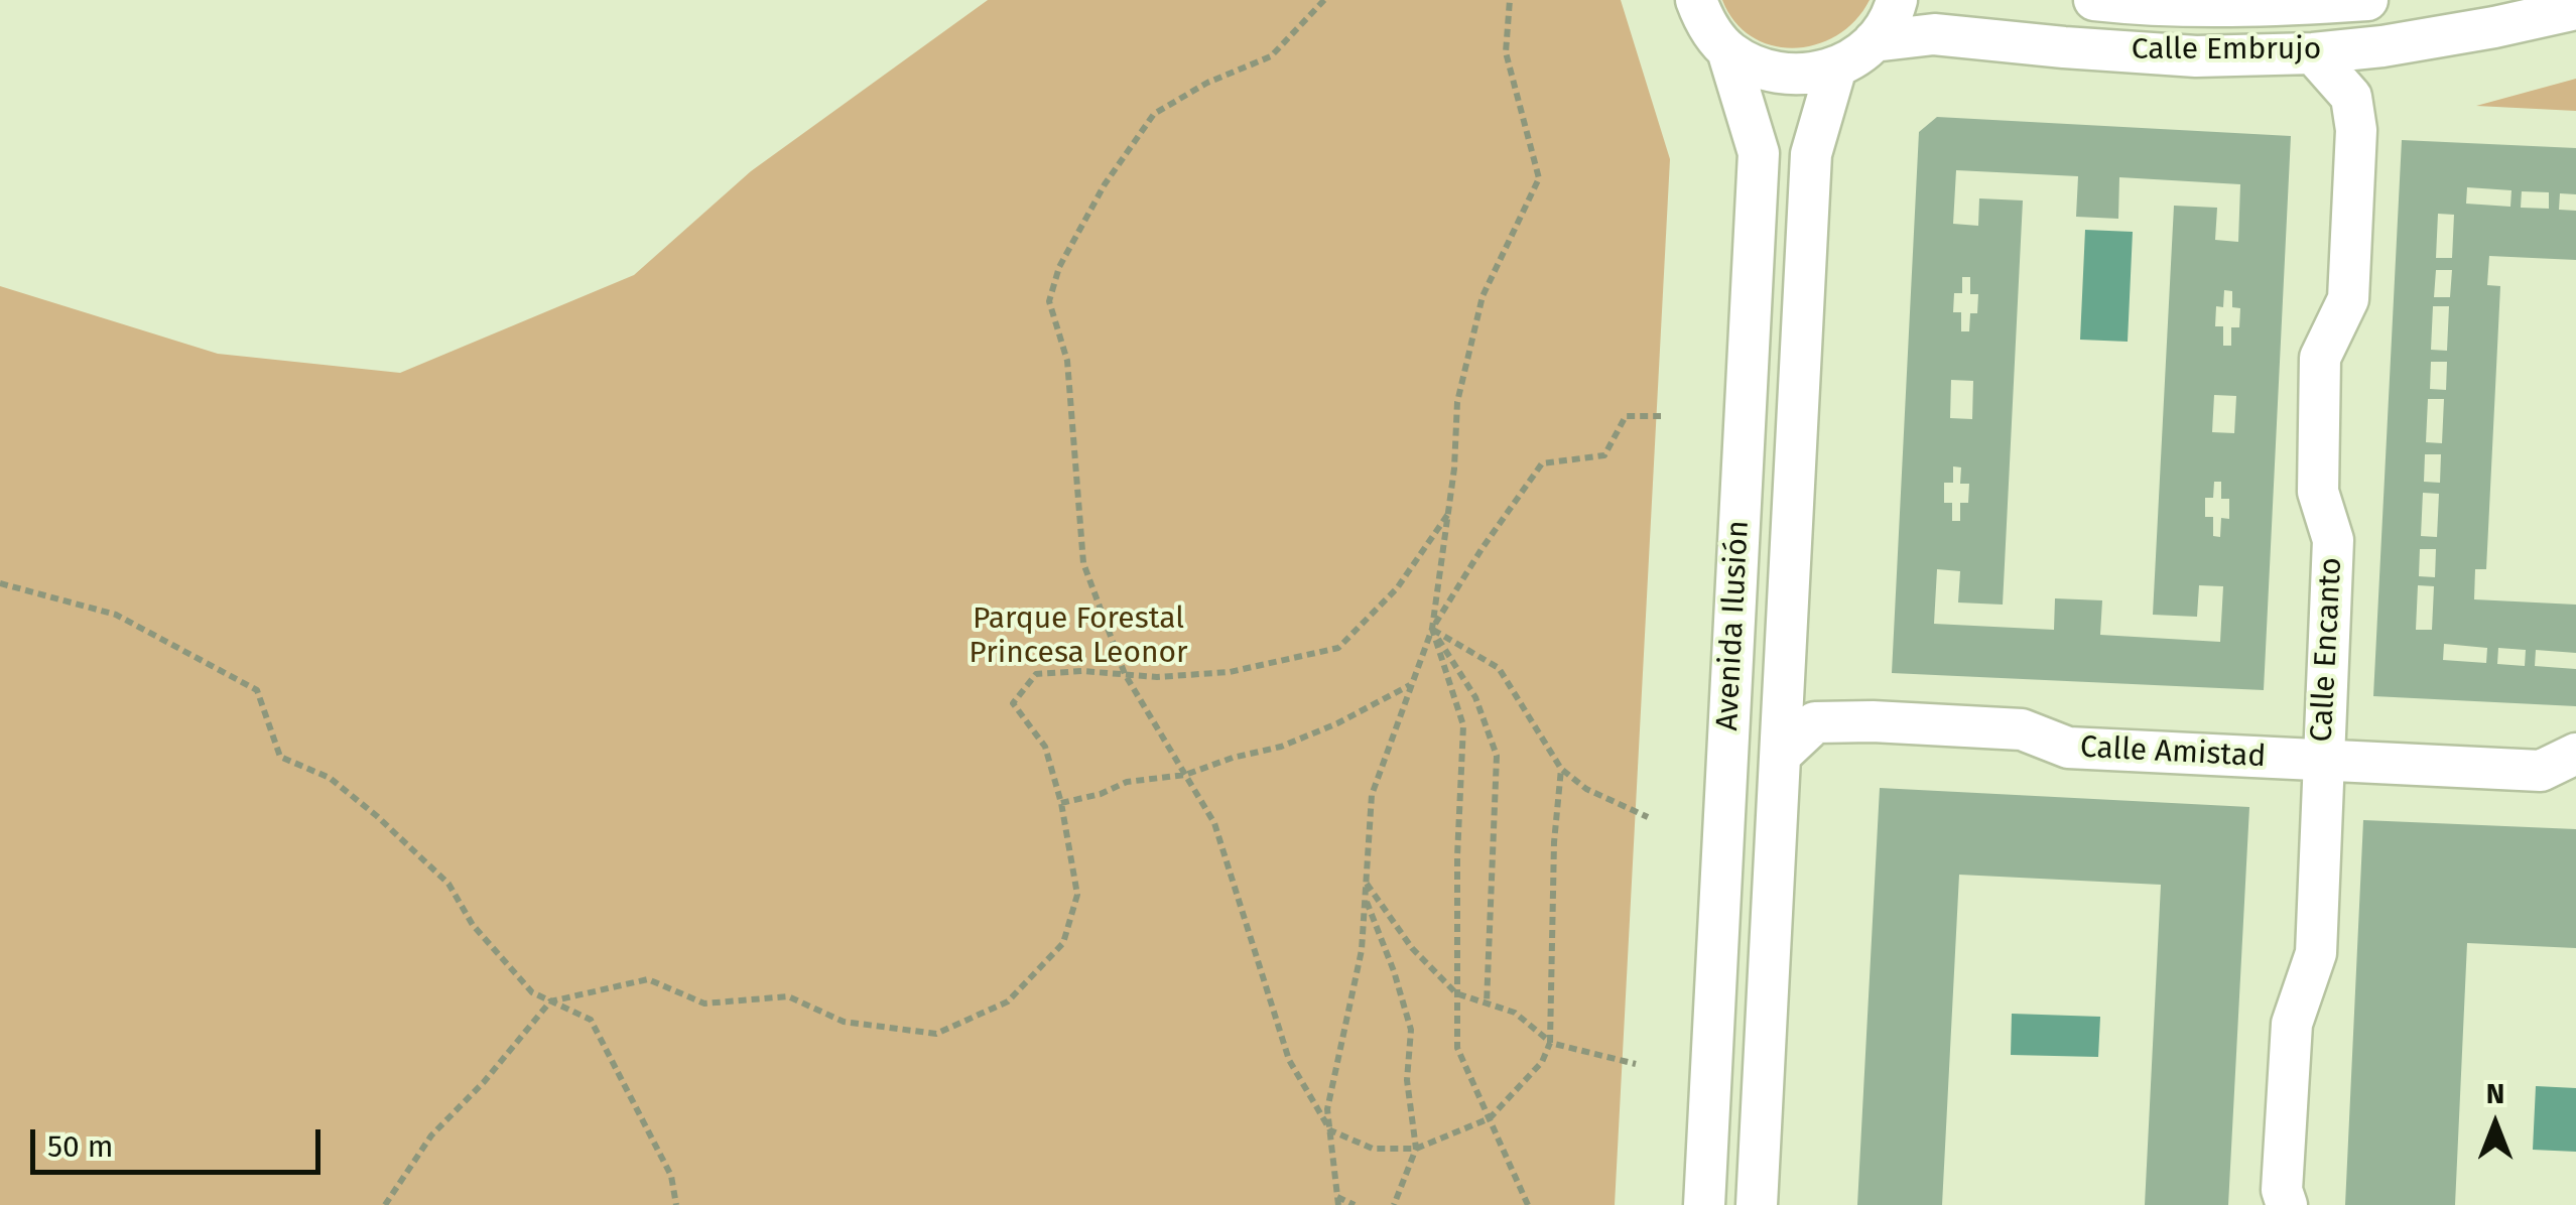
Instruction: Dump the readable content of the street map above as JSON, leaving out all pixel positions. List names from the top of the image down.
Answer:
{
  "streets": {
    "street": [
      "Calle Embrujo",
      "Avenida Ilusión",
      "Calle Encanto",
      "Calle Amistad"
    ]
  },
  "crossings": [
    ["Calle Embrujo", "Calle Encanto"],
    ["Avenida Ilusión", "Calle Amistad"],
    ["Calle Encanto", "Calle Amistad"]
  ],
  "parks": ["Parque Forestal Princesa Leonor"],
  "scale_bar": "50 m",
  "north": "top"
}
